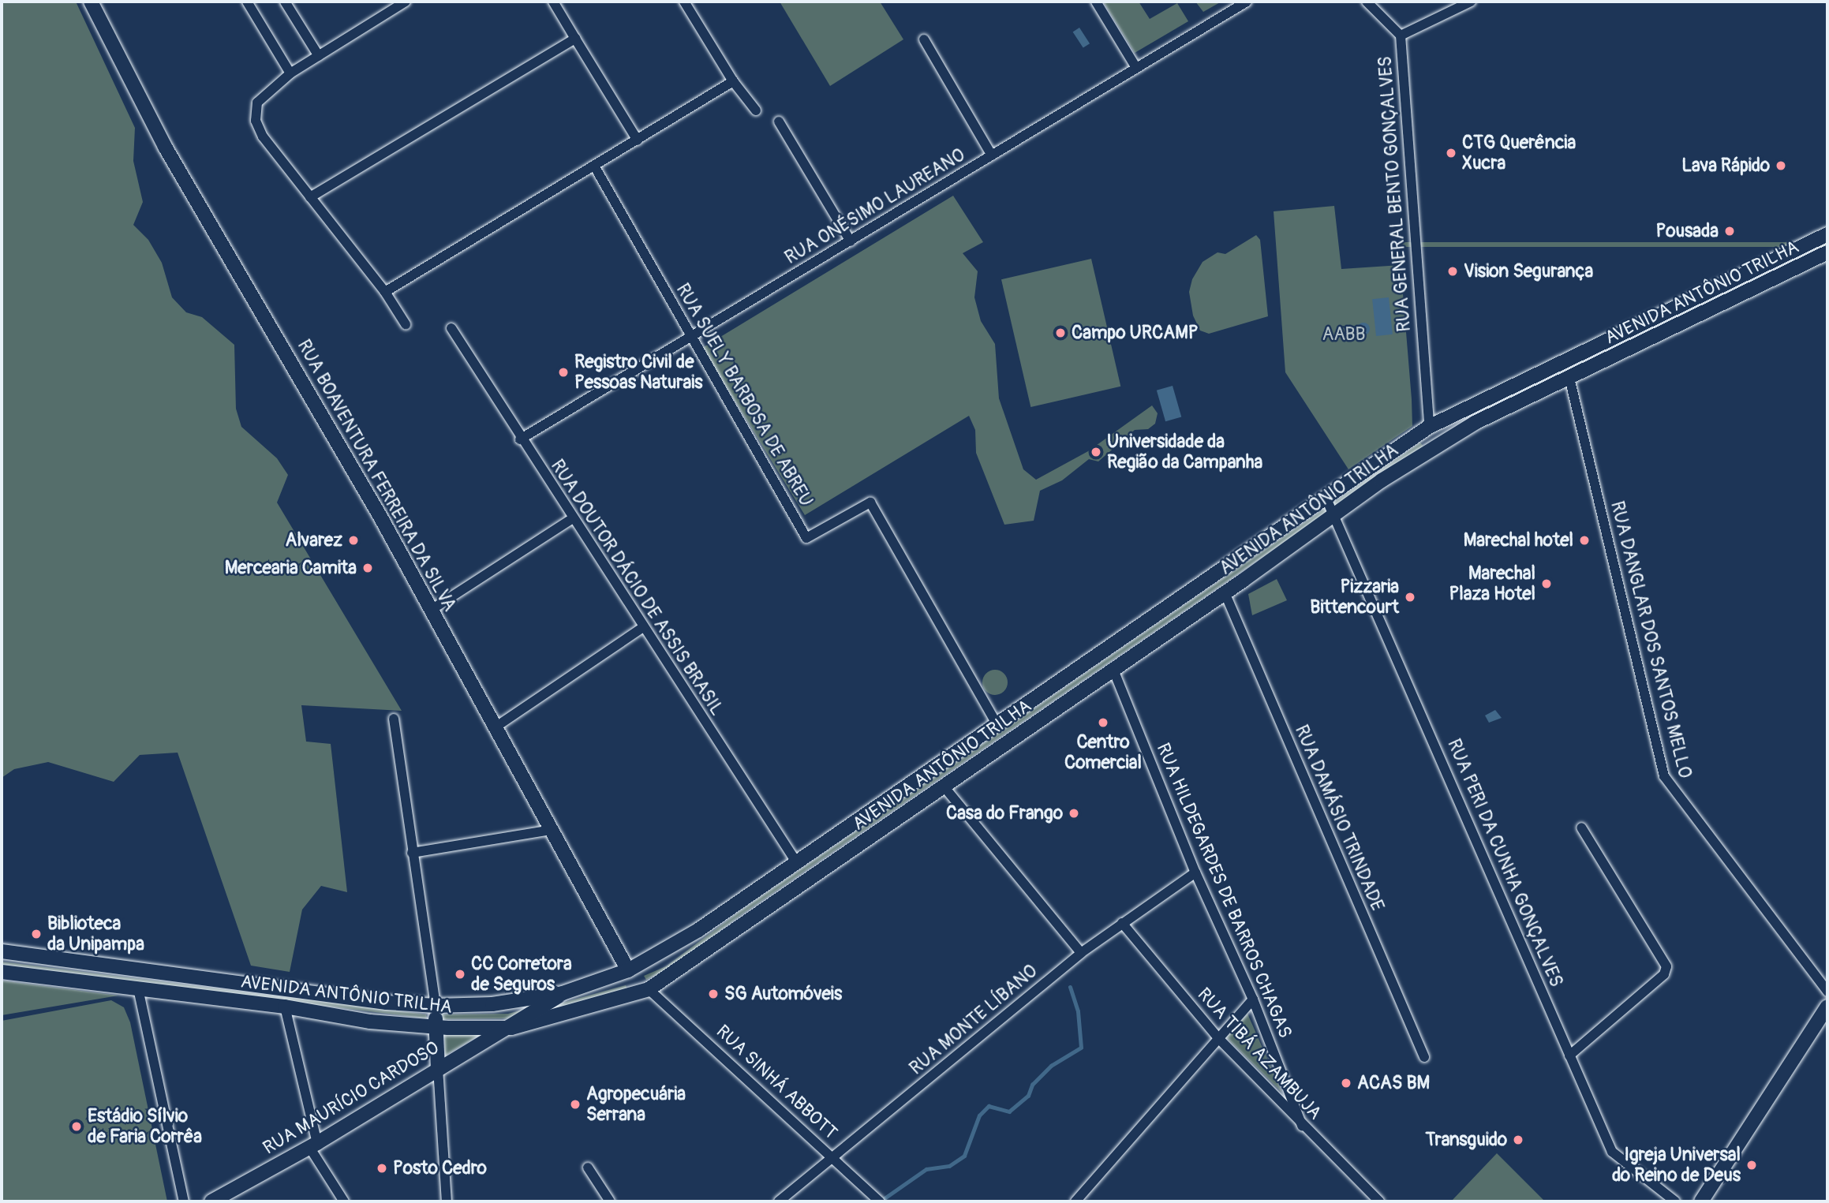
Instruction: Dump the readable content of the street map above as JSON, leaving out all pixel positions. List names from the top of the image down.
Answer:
{
  "streets": {
    "main road": ["AVENIDA ANTÔNIO TRILHA", "RUA BOAVENTURA FERREIRA DA SILVA", "RUA MAURÍCIO CARDOSO"],
    "street": [
      "RUA GENERAL BENTO GONÇALVES",
      "RUA ONÉSIMO LAUREANO",
      "RUA SUELY BARBOSA DE ABREU",
      "RUA DOUTOR DÁCIO DE ASSIS BRASIL",
      "RUA DANGLAR DOS SANTOS MELLO",
      "RUA DAMÁSIO TRINDADE",
      "RUA PERI DA CUNHA GONÇALVES",
      "RUA HILDEGARDES DE BARROS CHAGAS",
      "RUA MONTE LÍBANO",
      "RUA TIBÁ AZAMBUJA",
      "RUA SINHÁ ABBOTT"
    ]
  },
  "crossings": [
    ["RUA GENERAL BENTO GONÇALVES", "AVENIDA ANTÔNIO TRILHA"],
    ["RUA ONÉSIMO LAUREANO", "RUA SUELY BARBOSA DE ABREU"],
    ["RUA ONÉSIMO LAUREANO", "RUA DOUTOR DÁCIO DE ASSIS BRASIL"],
    ["AVENIDA ANTÔNIO TRILHA", "RUA SUELY BARBOSA DE ABREU"],
    ["AVENIDA ANTÔNIO TRILHA", "RUA BOAVENTURA FERREIRA DA SILVA"],
    ["AVENIDA ANTÔNIO TRILHA", "RUA DOUTOR DÁCIO DE ASSIS BRASIL"],
    ["AVENIDA ANTÔNIO TRILHA", "RUA DANGLAR DOS SANTOS MELLO"],
    ["AVENIDA ANTÔNIO TRILHA", "RUA DAMÁSIO TRINDADE"],
    ["AVENIDA ANTÔNIO TRILHA", "RUA PERI DA CUNHA GONÇALVES"],
    ["AVENIDA ANTÔNIO TRILHA", "RUA HILDEGARDES DE BARROS CHAGAS"],
    ["AVENIDA ANTÔNIO TRILHA", "RUA SINHÁ ABBOTT"],
    ["AVENIDA ANTÔNIO TRILHA", "RUA MAURÍCIO CARDOSO"],
    ["RUA HILDEGARDES DE BARROS CHAGAS", "RUA MONTE LÍBANO"],
    ["RUA HILDEGARDES DE BARROS CHAGAS", "RUA TIBÁ AZAMBUJA"],
    ["RUA MONTE LÍBANO", "RUA TIBÁ AZAMBUJA"],
    ["RUA MONTE LÍBANO", "RUA SINHÁ ABBOTT"]
  ],
  "parks": ["AABB"],
  "places": [
    "CTG Querência Xucra",
    "Lava Rápido",
    "Pousada",
    "Vision Segurança",
    "Campo URCAMP",
    "Registro Civil de Pessoas Naturais",
    "Universidade da Região da Campanha",
    "Alvarez",
    "Marechal hotel",
    "Mercearia Camita",
    "Marechal Plaza Hotel",
    "Pizzaria Bittencourt",
    "Centro Comercial",
    "Casa do Frango",
    "Biblioteca da Unipampa",
    "CC Corretora de Seguros",
    "SG Automóveis",
    "ACAS BM",
    "Agropecuária Serrana",
    "Estádio Sílvio de Faria Corrêa",
    "Transguido",
    "Igreja Universal do Reino de Deus",
    "Posto Cedro"
  ]
}
